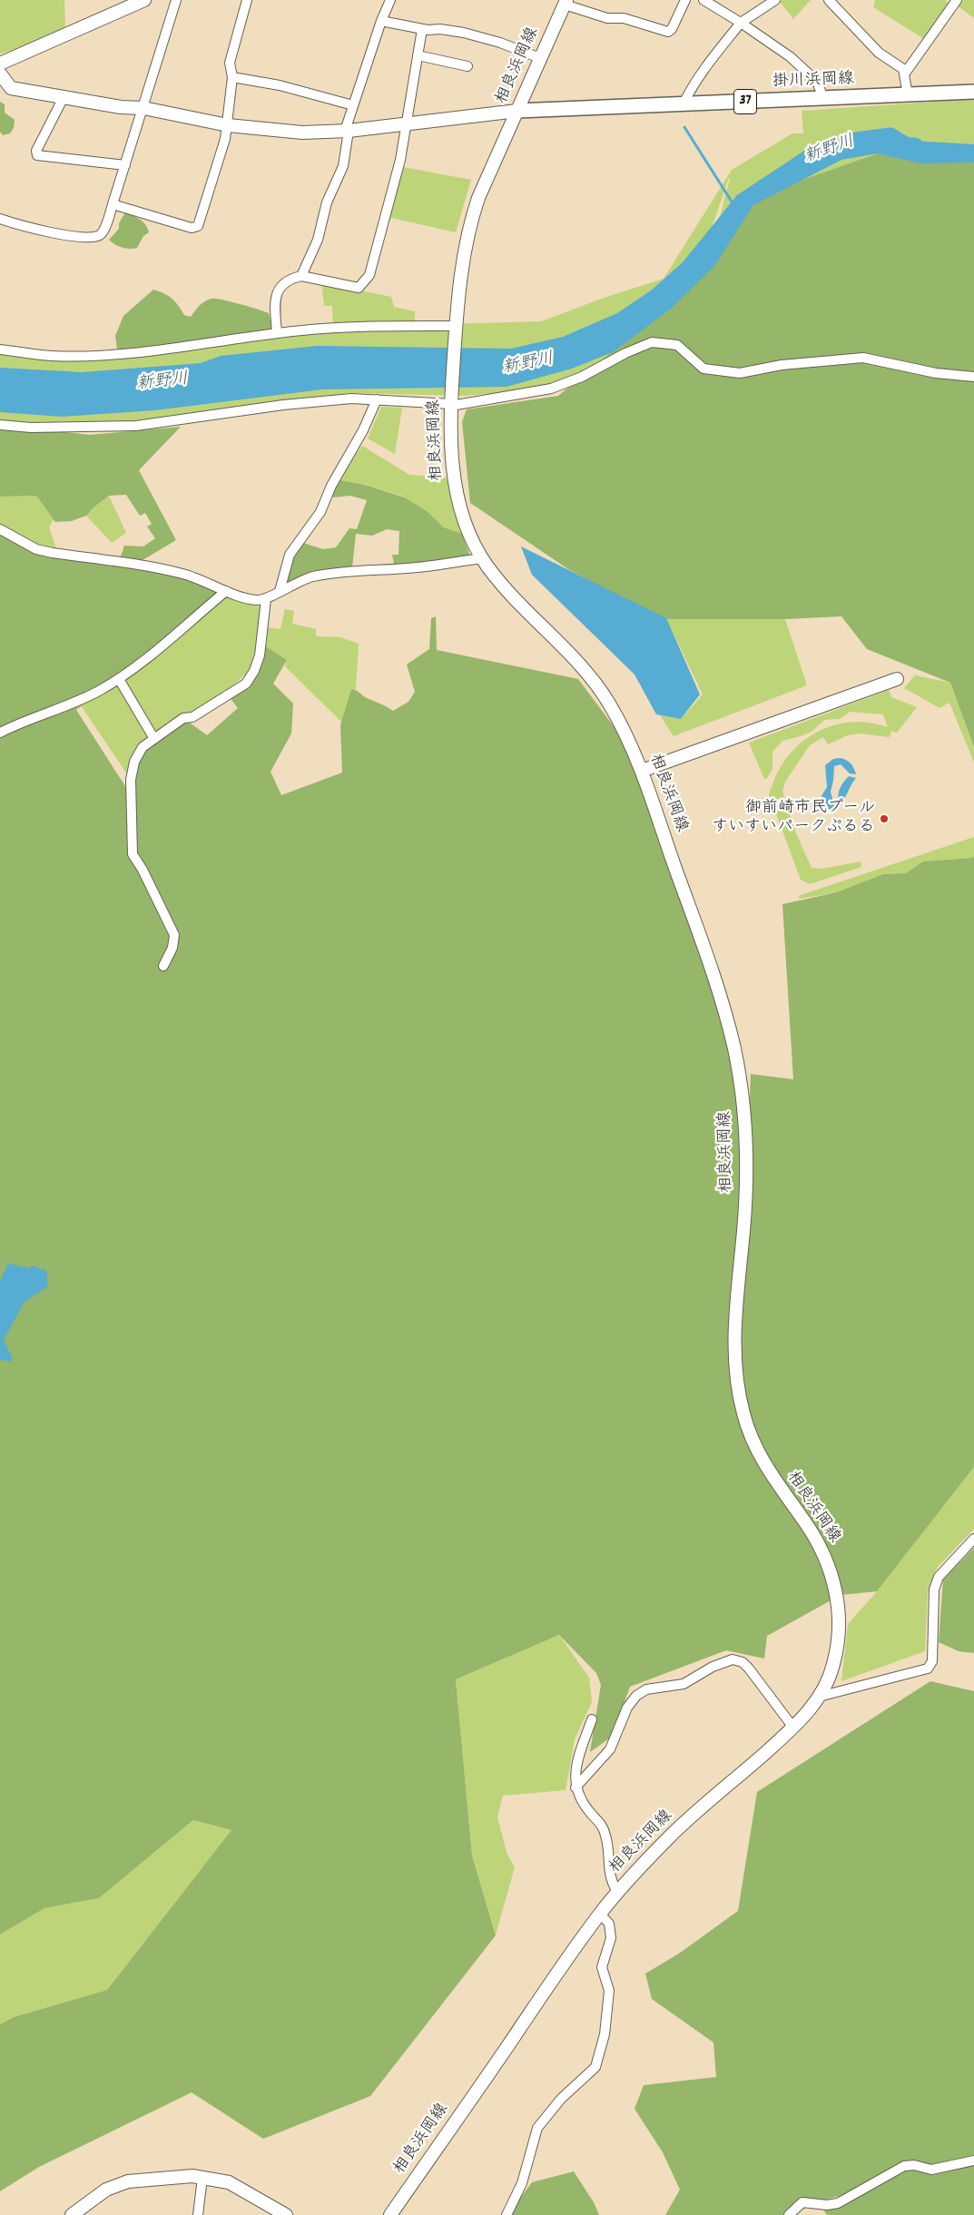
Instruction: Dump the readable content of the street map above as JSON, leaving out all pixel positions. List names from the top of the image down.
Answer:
{
  "streets": {
    "main road": ["相良浜岡線", "掛川浜岡線", "37"]
  },
  "crossings": [
    ["相良浜岡線", "掛川浜岡線"]
  ],
  "water": ["新野川"],
  "places": ["御前崎市民プール すいすいパークぷるる"]
}
